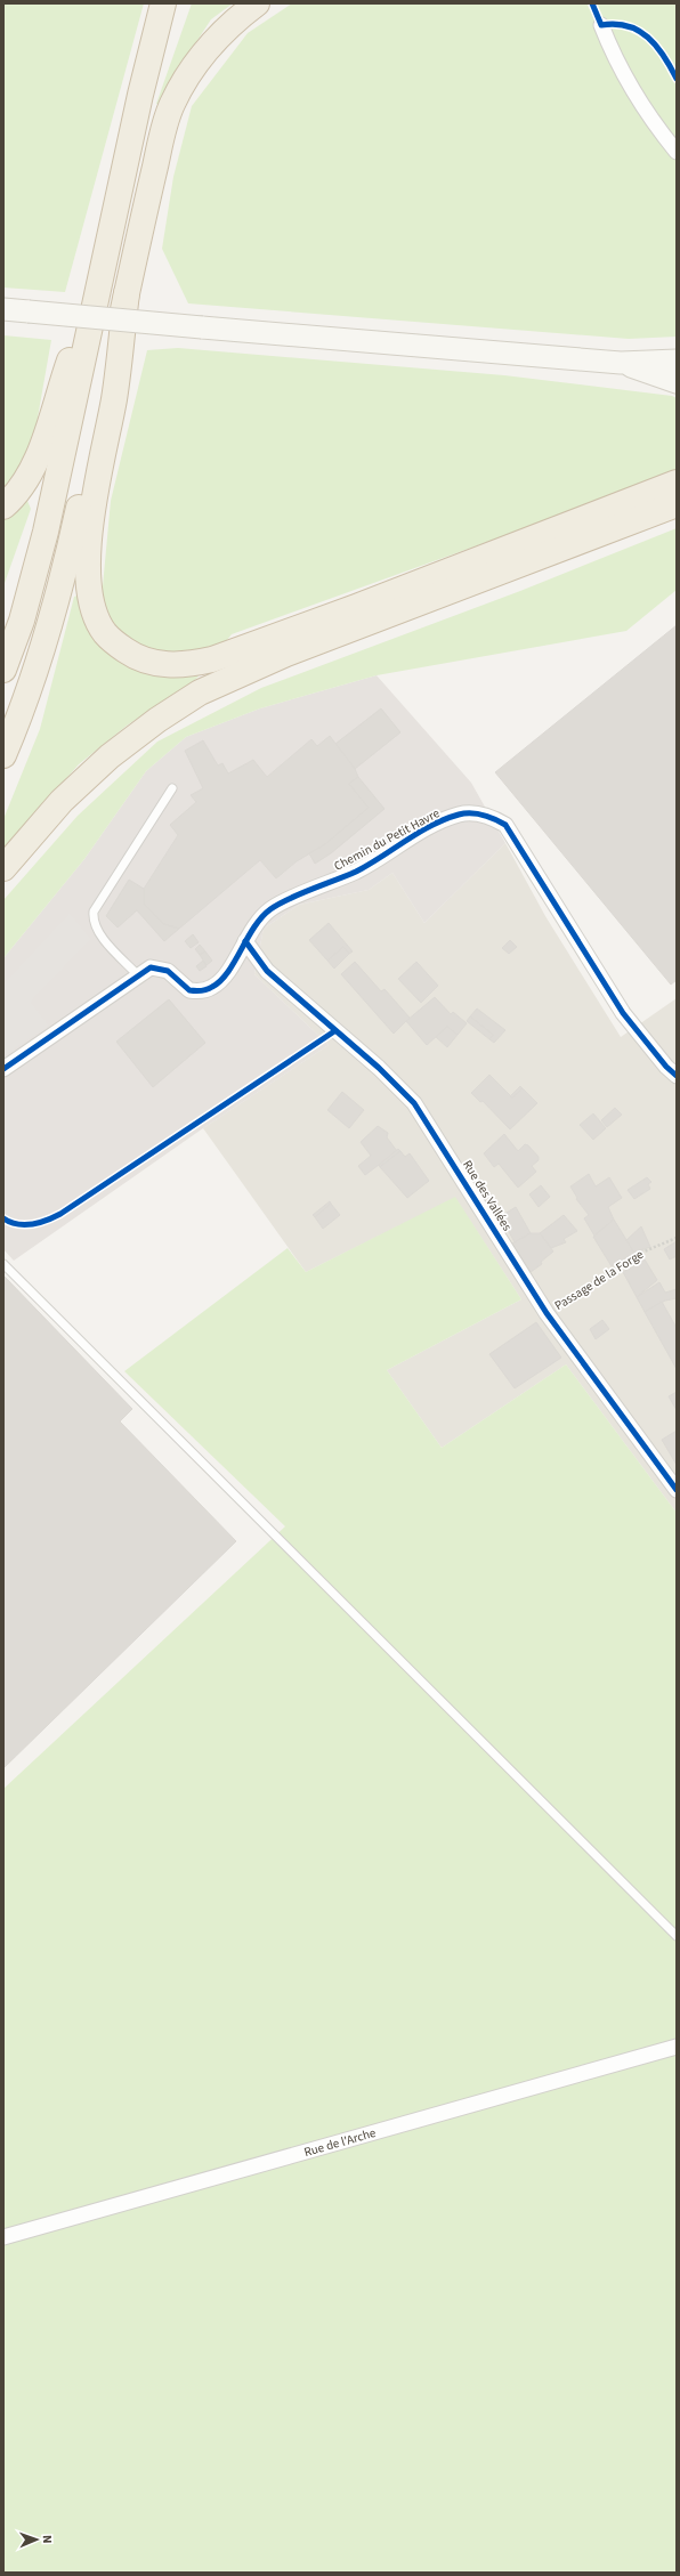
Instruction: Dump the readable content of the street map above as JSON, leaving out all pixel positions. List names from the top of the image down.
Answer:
{
  "streets": {
    "street": ["Chemin du Petit Havre", "Rue des Vallées", "Rue de l'Arche"],
    "path": ["Passage de la Forge"]
  },
  "crossings": [
    ["Chemin du Petit Havre", "Rue des Vallées"],
    ["Rue des Vallées", "Passage de la Forge"]
  ],
  "north": "right"
}
